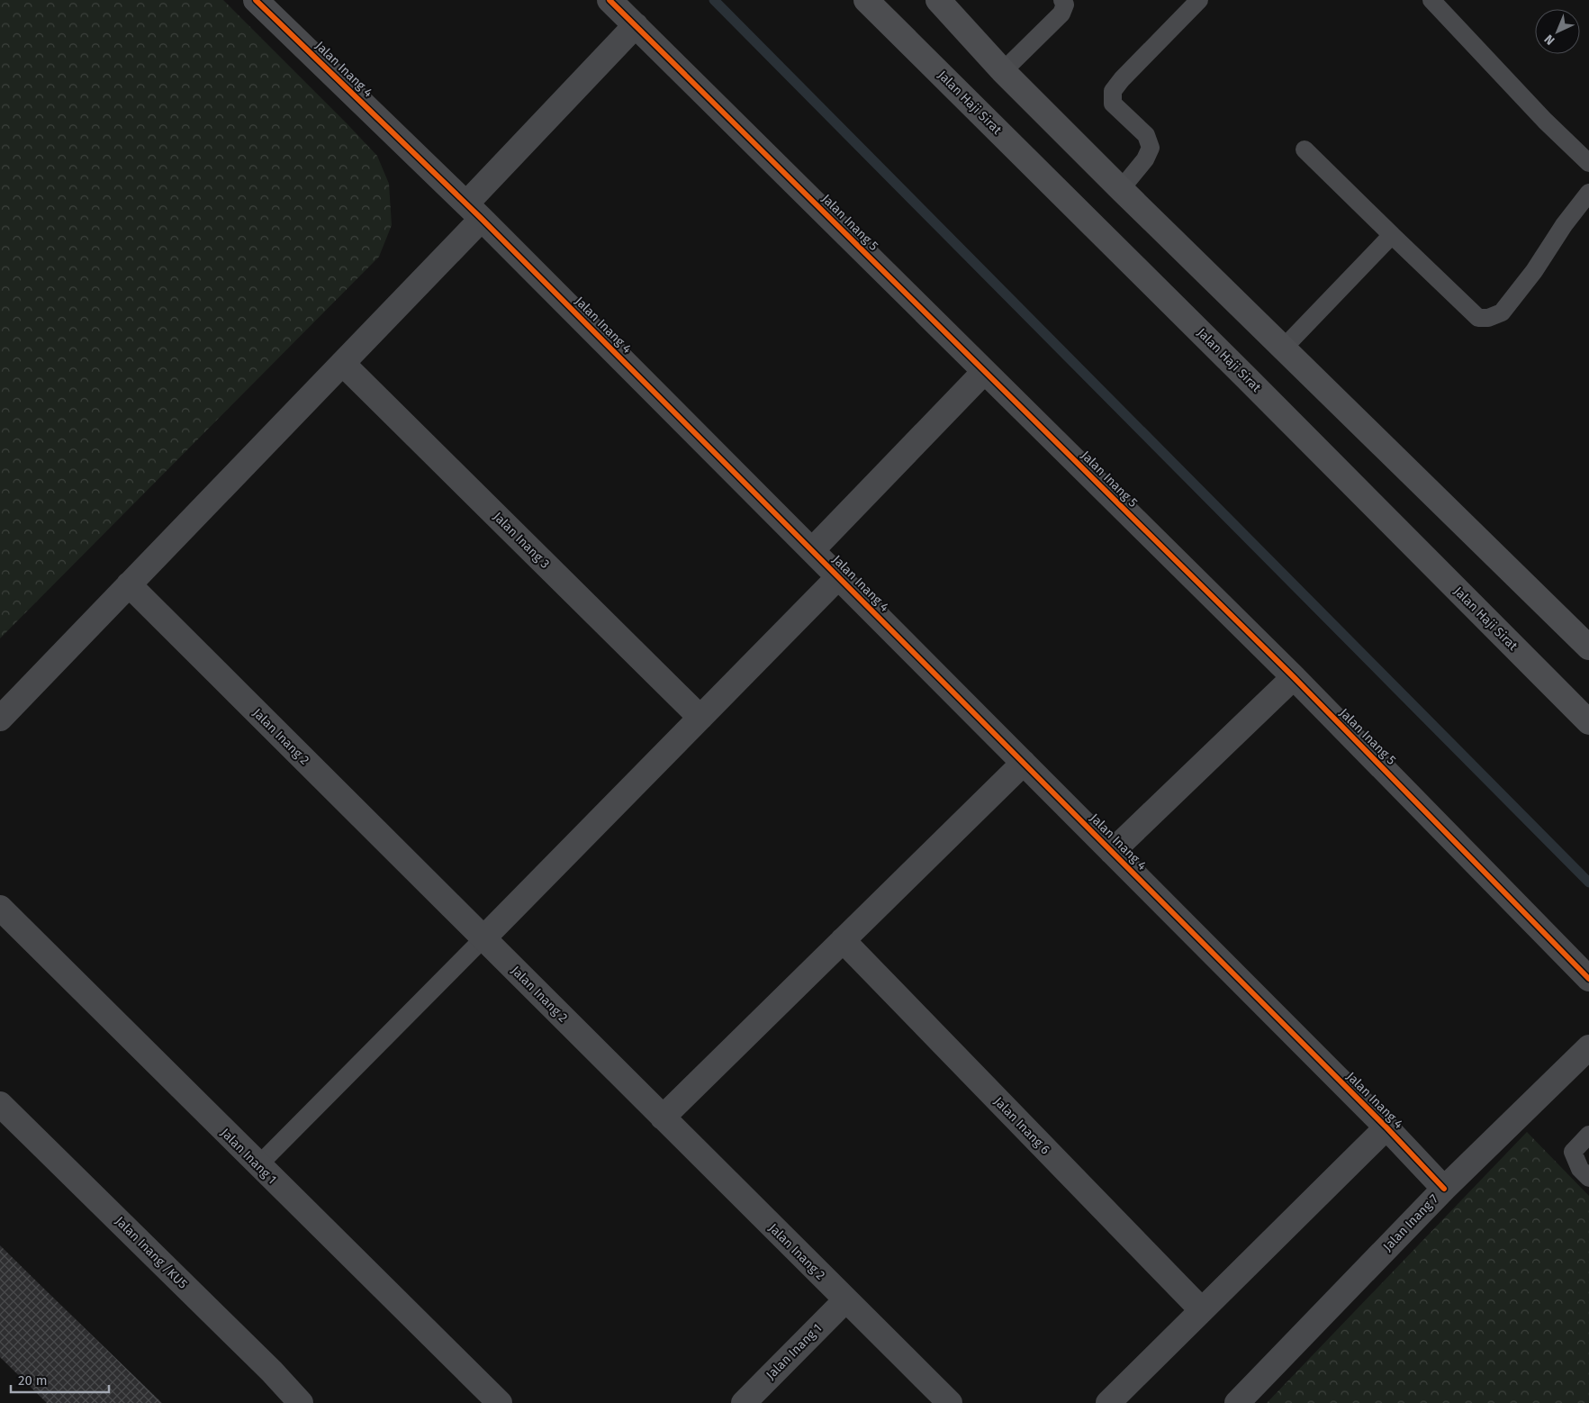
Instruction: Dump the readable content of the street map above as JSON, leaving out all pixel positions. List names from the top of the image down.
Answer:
{
  "streets": {
    "main road": ["Jalan Haji Sirat"],
    "street": [
      "Jalan Inang 4",
      "Jalan Inang 5",
      "Jalan Inang 3",
      "Jalan Inang 2",
      "Jalan Inang 6",
      "Jalan Inang 1",
      "Jalan Inang 7",
      "Jalan Inang /KU5"
    ]
  },
  "crossings": [
    ["Jalan Inang 4", "Jalan Inang 7"],
    ["Jalan Inang 2", "Jalan Inang 1"]
  ],
  "scale_bar": "20 m",
  "north": "bottom left"
}
